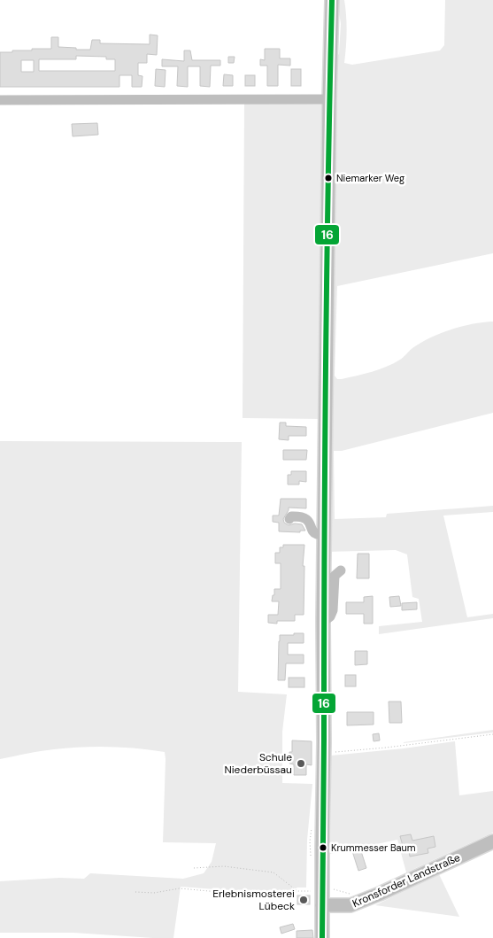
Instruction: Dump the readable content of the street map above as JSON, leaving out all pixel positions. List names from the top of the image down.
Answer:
{
  "streets": {
    "main road": ["Kronsforder Landstraße"]
  },
  "places": [
    "Niemarker Weg",
    "Schule Niederbüssau",
    "Krummesser Baum",
    "Erlebnismosterei Lübeck"
  ],
  "lines": ["transit line 16"]
}
